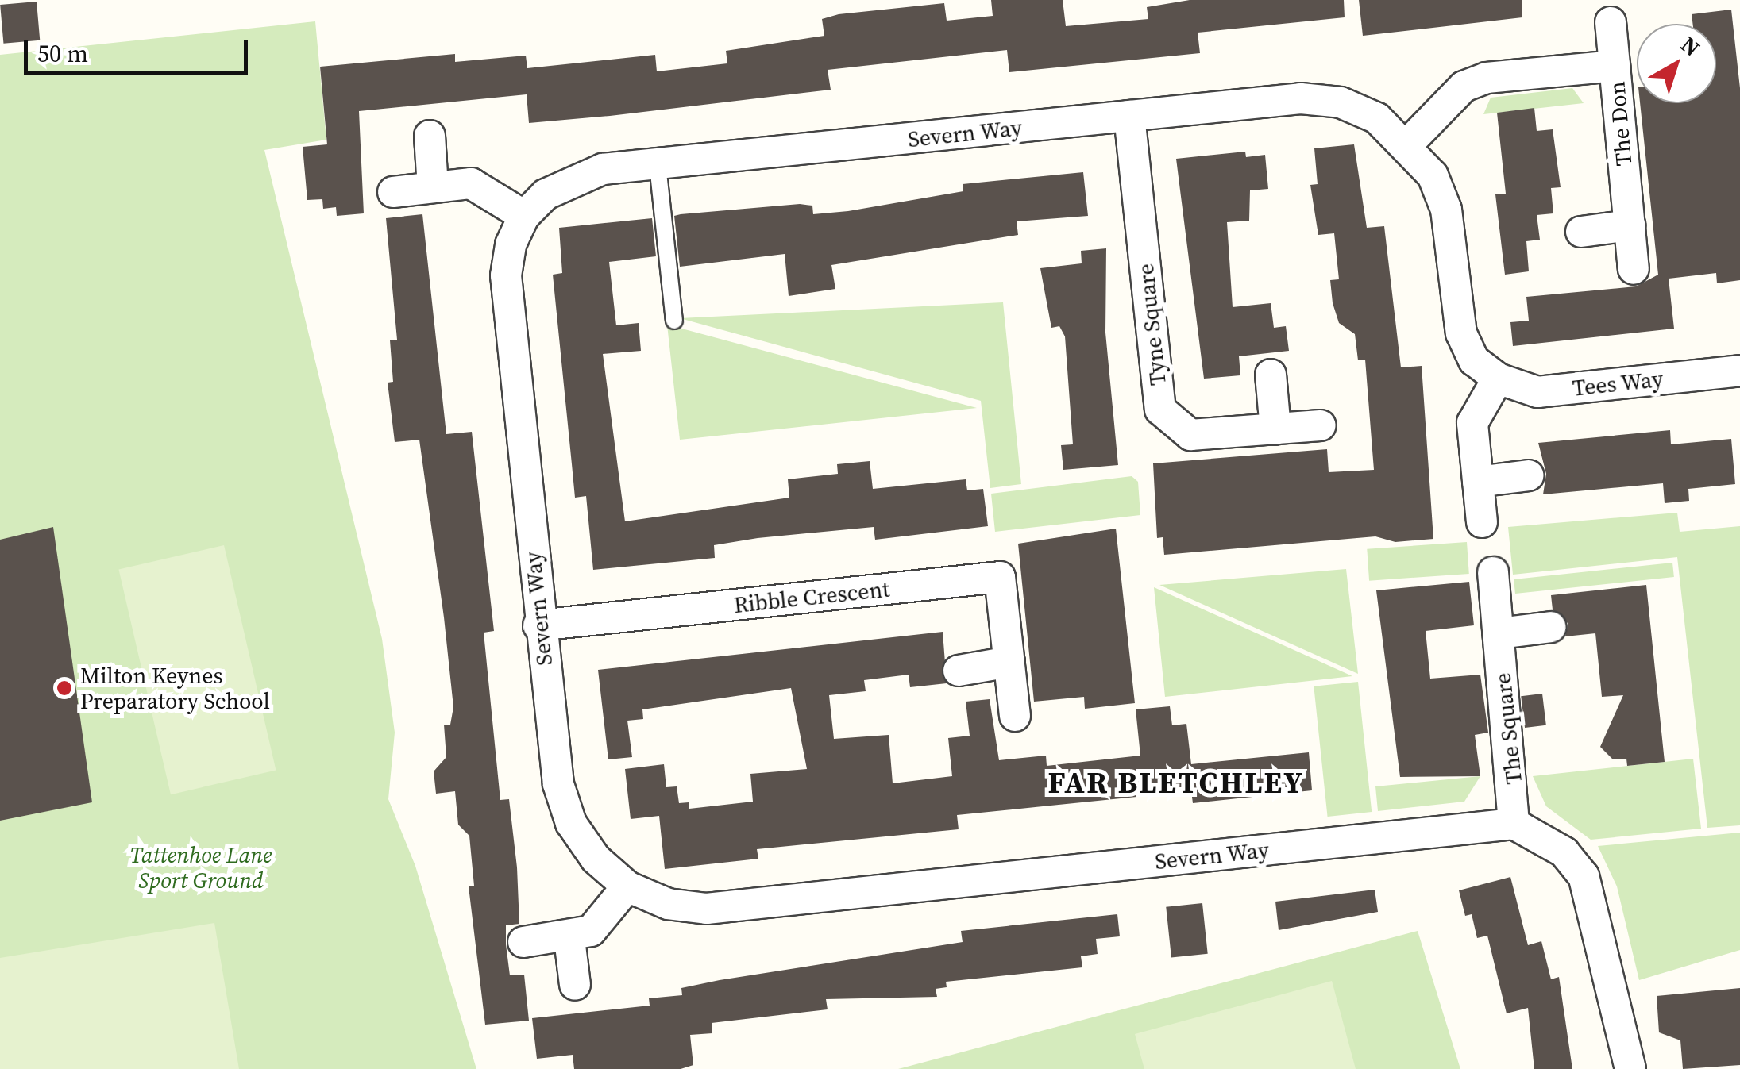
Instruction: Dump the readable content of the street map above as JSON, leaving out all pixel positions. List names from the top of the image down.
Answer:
{
  "streets": {
    "street": [
      "The Don",
      "Severn Way",
      "Tyne Square",
      "Tees Way",
      "Ribble Crescent",
      "The Square"
    ]
  },
  "crossings": [
    ["Severn Way", "Tyne Square"],
    ["Severn Way", "Tees Way"],
    ["Severn Way", "Ribble Crescent"],
    ["Severn Way", "The Square"]
  ],
  "districts": ["FAR BLETCHLEY"],
  "parks": ["Tattenhoe Lane Sport Ground"],
  "places": ["Milton Keynes Preparatory School"],
  "scale_bar": "50 m",
  "north": "top right"
}
